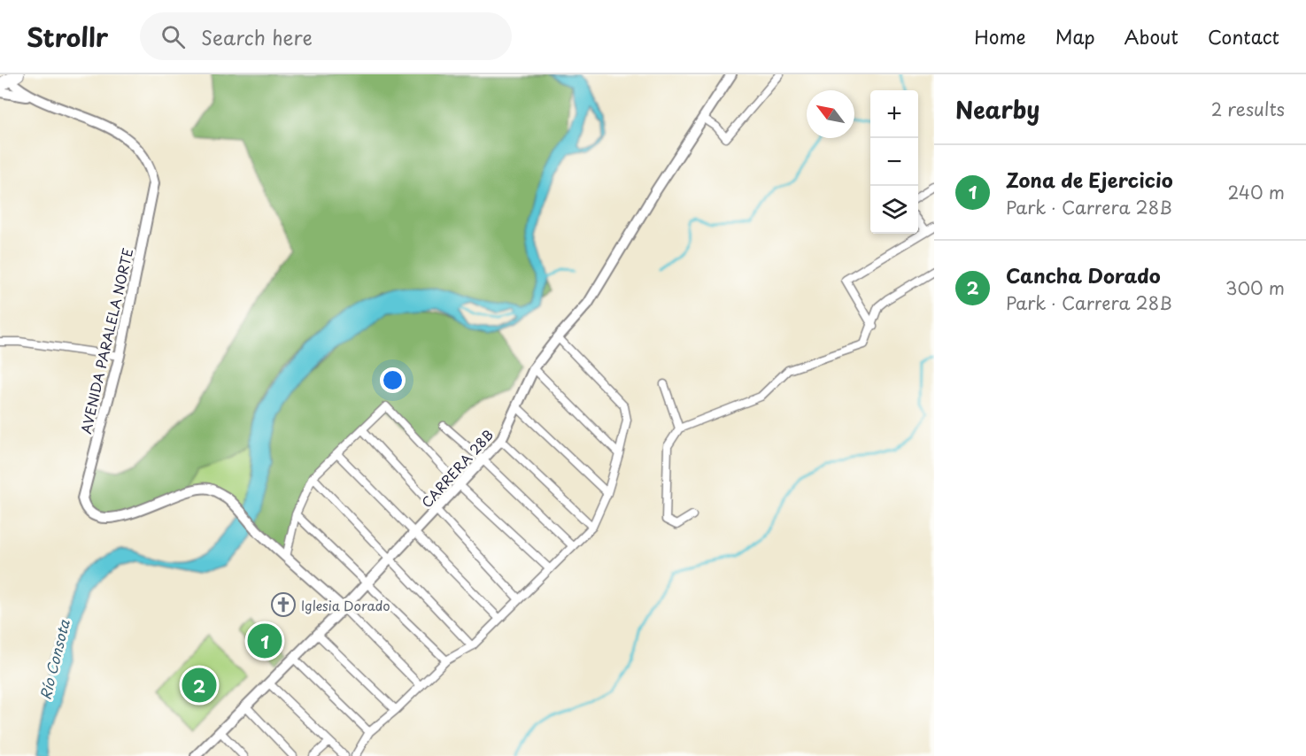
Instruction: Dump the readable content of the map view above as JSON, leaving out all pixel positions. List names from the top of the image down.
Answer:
{
  "streets": {
    "street": ["AVENIDA PARALELA NORTE", "CARRERA 28B"]
  },
  "water": ["Río Consota"],
  "places": {
    "church": ["Iglesia Dorado"]
  },
  "north": "top left",
  "page": {
    "header": "Strollr",
    "search": "Search here",
    "nav": [
      "Home",
      "Map",
      "About",
      "Contact"
    ],
    "heading": ["Nearby", "2 results"],
    "map_buttons": ["+", "−"],
    "list": [
      {
        "mark": "1",
        "name": "Zona de Ejercicio",
        "note": "Park · Carrera 28B",
        "value": "240 m"
      },
      {
        "mark": "2",
        "name": "Cancha Dorado",
        "note": "Park · Carrera 28B",
        "value": "300 m"
      }
    ],
    "pins": ["1", "2"]
  }
}
